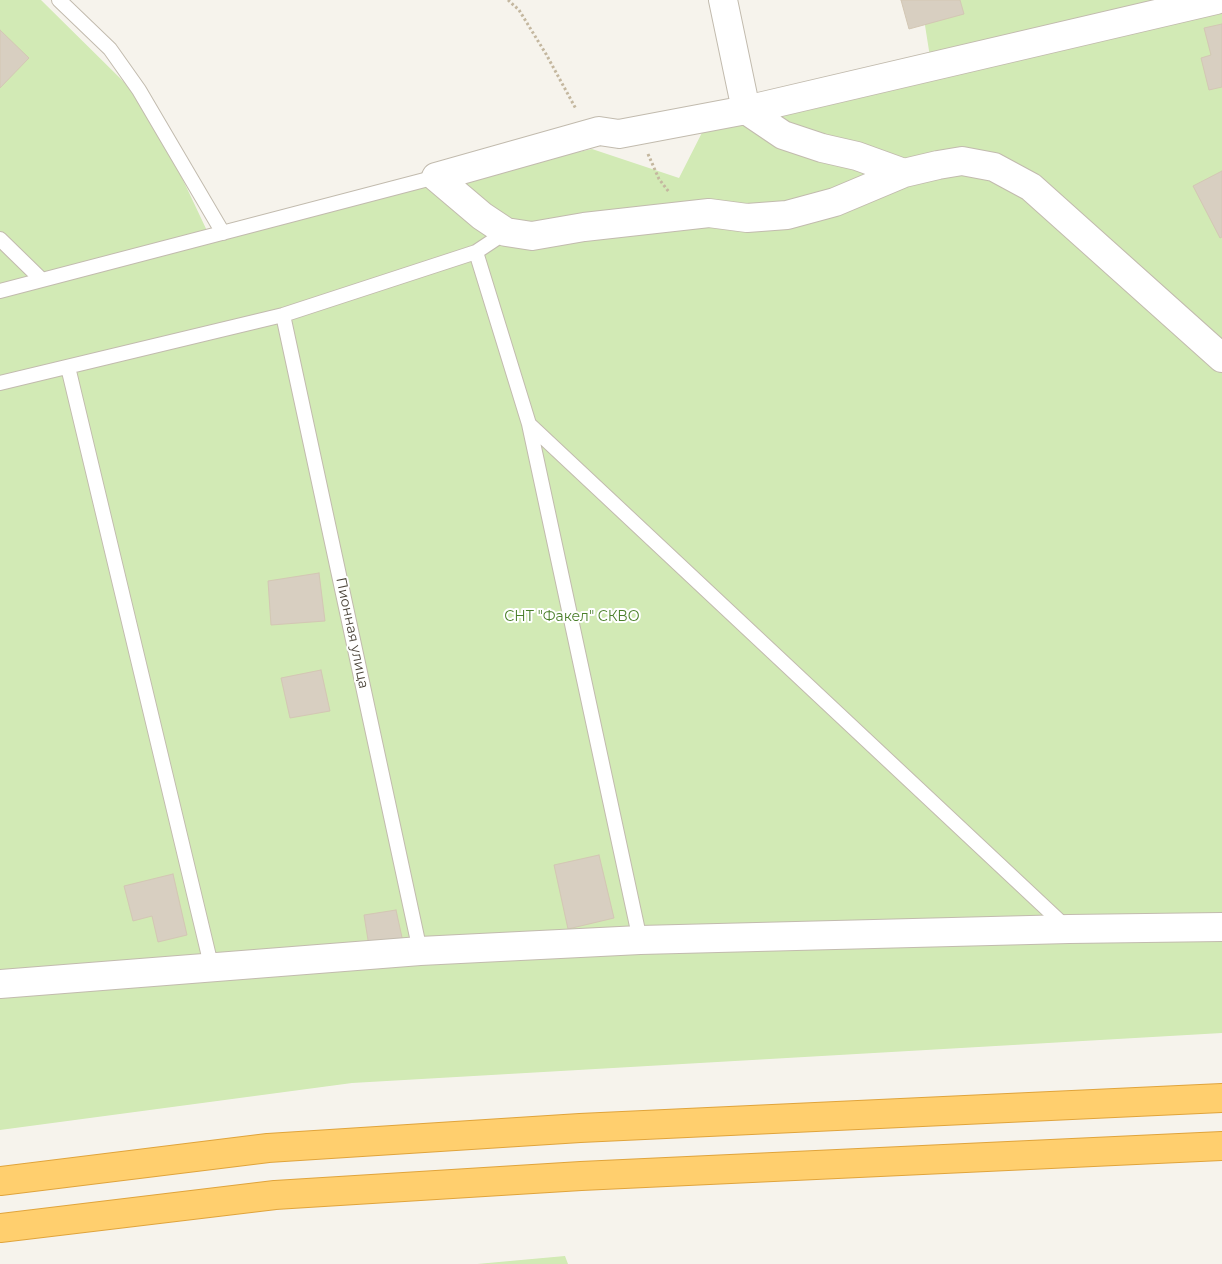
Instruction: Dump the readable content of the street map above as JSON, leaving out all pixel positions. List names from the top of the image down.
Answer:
{
  "streets": {
    "lane": ["Пионная улица"]
  },
  "parks": ["СНТ \"Факел\" СКВО"]
}
